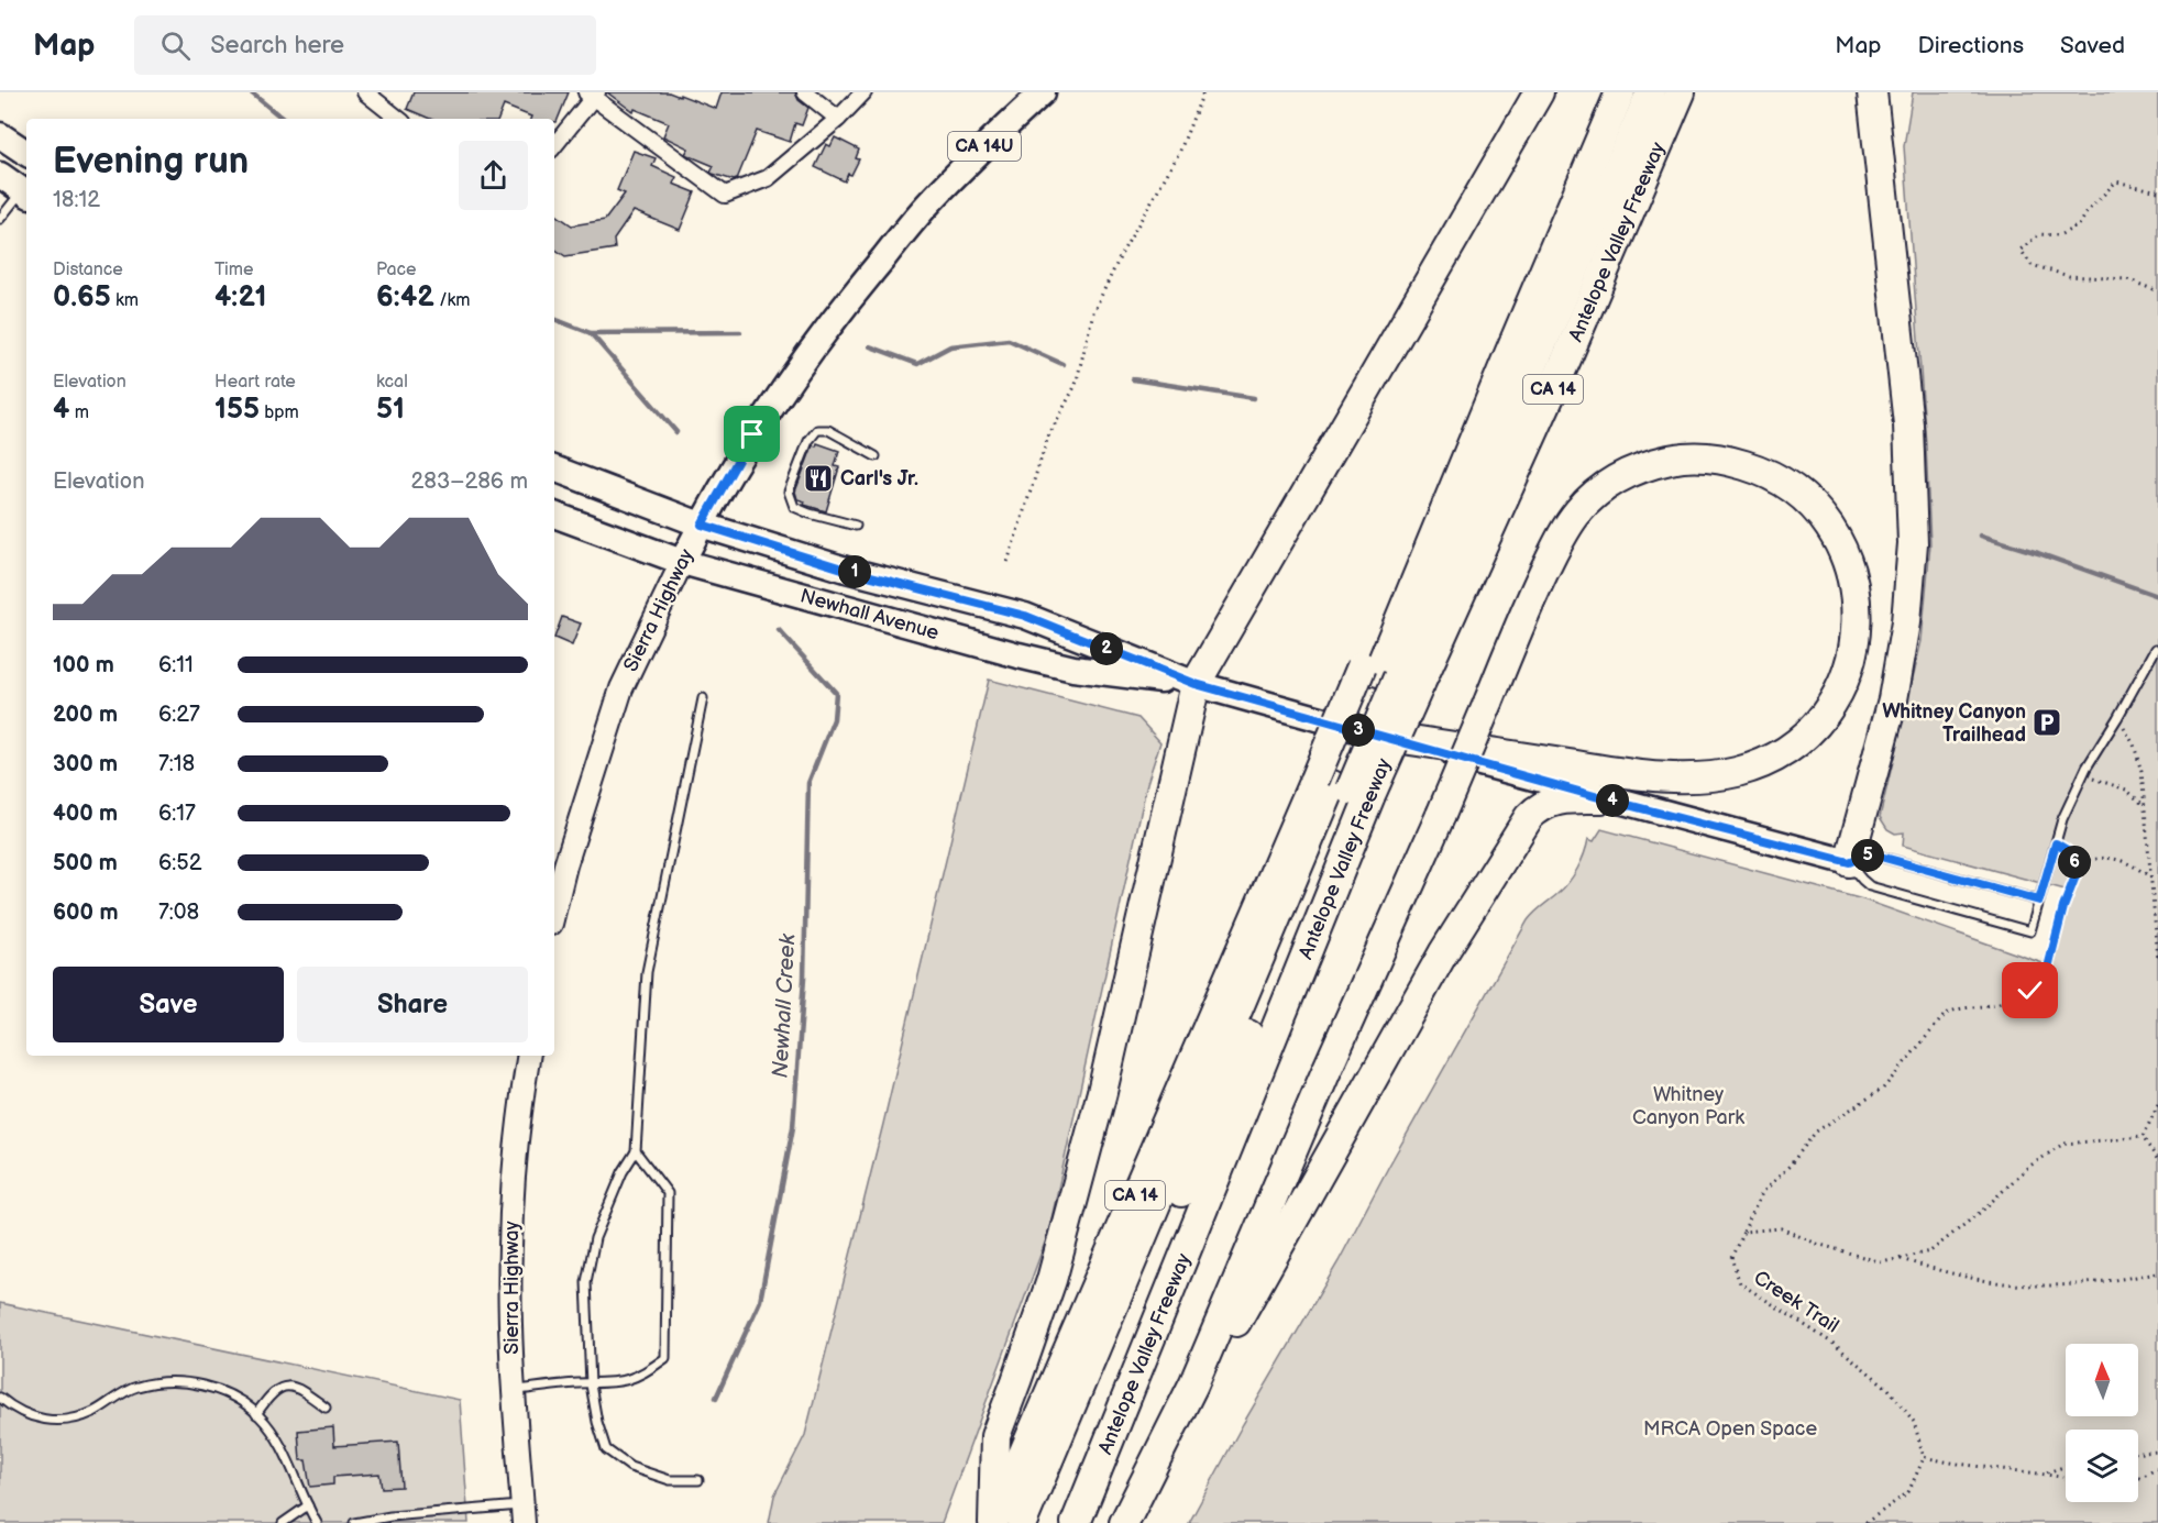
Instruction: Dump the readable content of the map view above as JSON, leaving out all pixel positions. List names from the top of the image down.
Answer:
{
  "streets": {
    "highway": ["Antelope Valley Freeway", "CA 14"],
    "main road": ["CA 14U", "Sierra Highway", "Newhall Avenue"],
    "path": ["Creek Trail"]
  },
  "crossings": [
    ["Sierra Highway", "Newhall Avenue"]
  ],
  "water": ["Newhall Creek"],
  "parks": ["Whitney Canyon Park", "MRCA Open Space"],
  "places": {
    "restaurant": ["Carl's Jr."],
    "parking": ["Whitney Canyon Trailhead"]
  },
  "north": "top",
  "page": {
    "header": "Map",
    "search": "Search here",
    "nav": ["Map", "Directions", "Saved"],
    "heading": ["Evening run", "18:12"],
    "stats": [
      ["Distance", "0.65 km"],
      ["Time", "4:21"],
      ["Pace", "6:42 /km"],
      ["Elevation", "4 m"],
      ["Heart rate", "155 bpm"],
      ["kcal", "51"]
    ],
    "chart": ["Elevation", "283–286 m"],
    "pins": [
      "1",
      "2",
      "3",
      "4",
      "5",
      "6"
    ],
    "list": [
      {
        "name": "100 m",
        "note": "6:11"
      },
      {
        "name": "200 m",
        "note": "6:27"
      },
      {
        "name": "300 m",
        "note": "7:18"
      },
      {
        "name": "400 m",
        "note": "6:17"
      },
      {
        "name": "500 m",
        "note": "6:52"
      },
      {
        "name": "600 m",
        "note": "7:08"
      }
    ],
    "buttons": ["Save", "Share"]
  }
}
